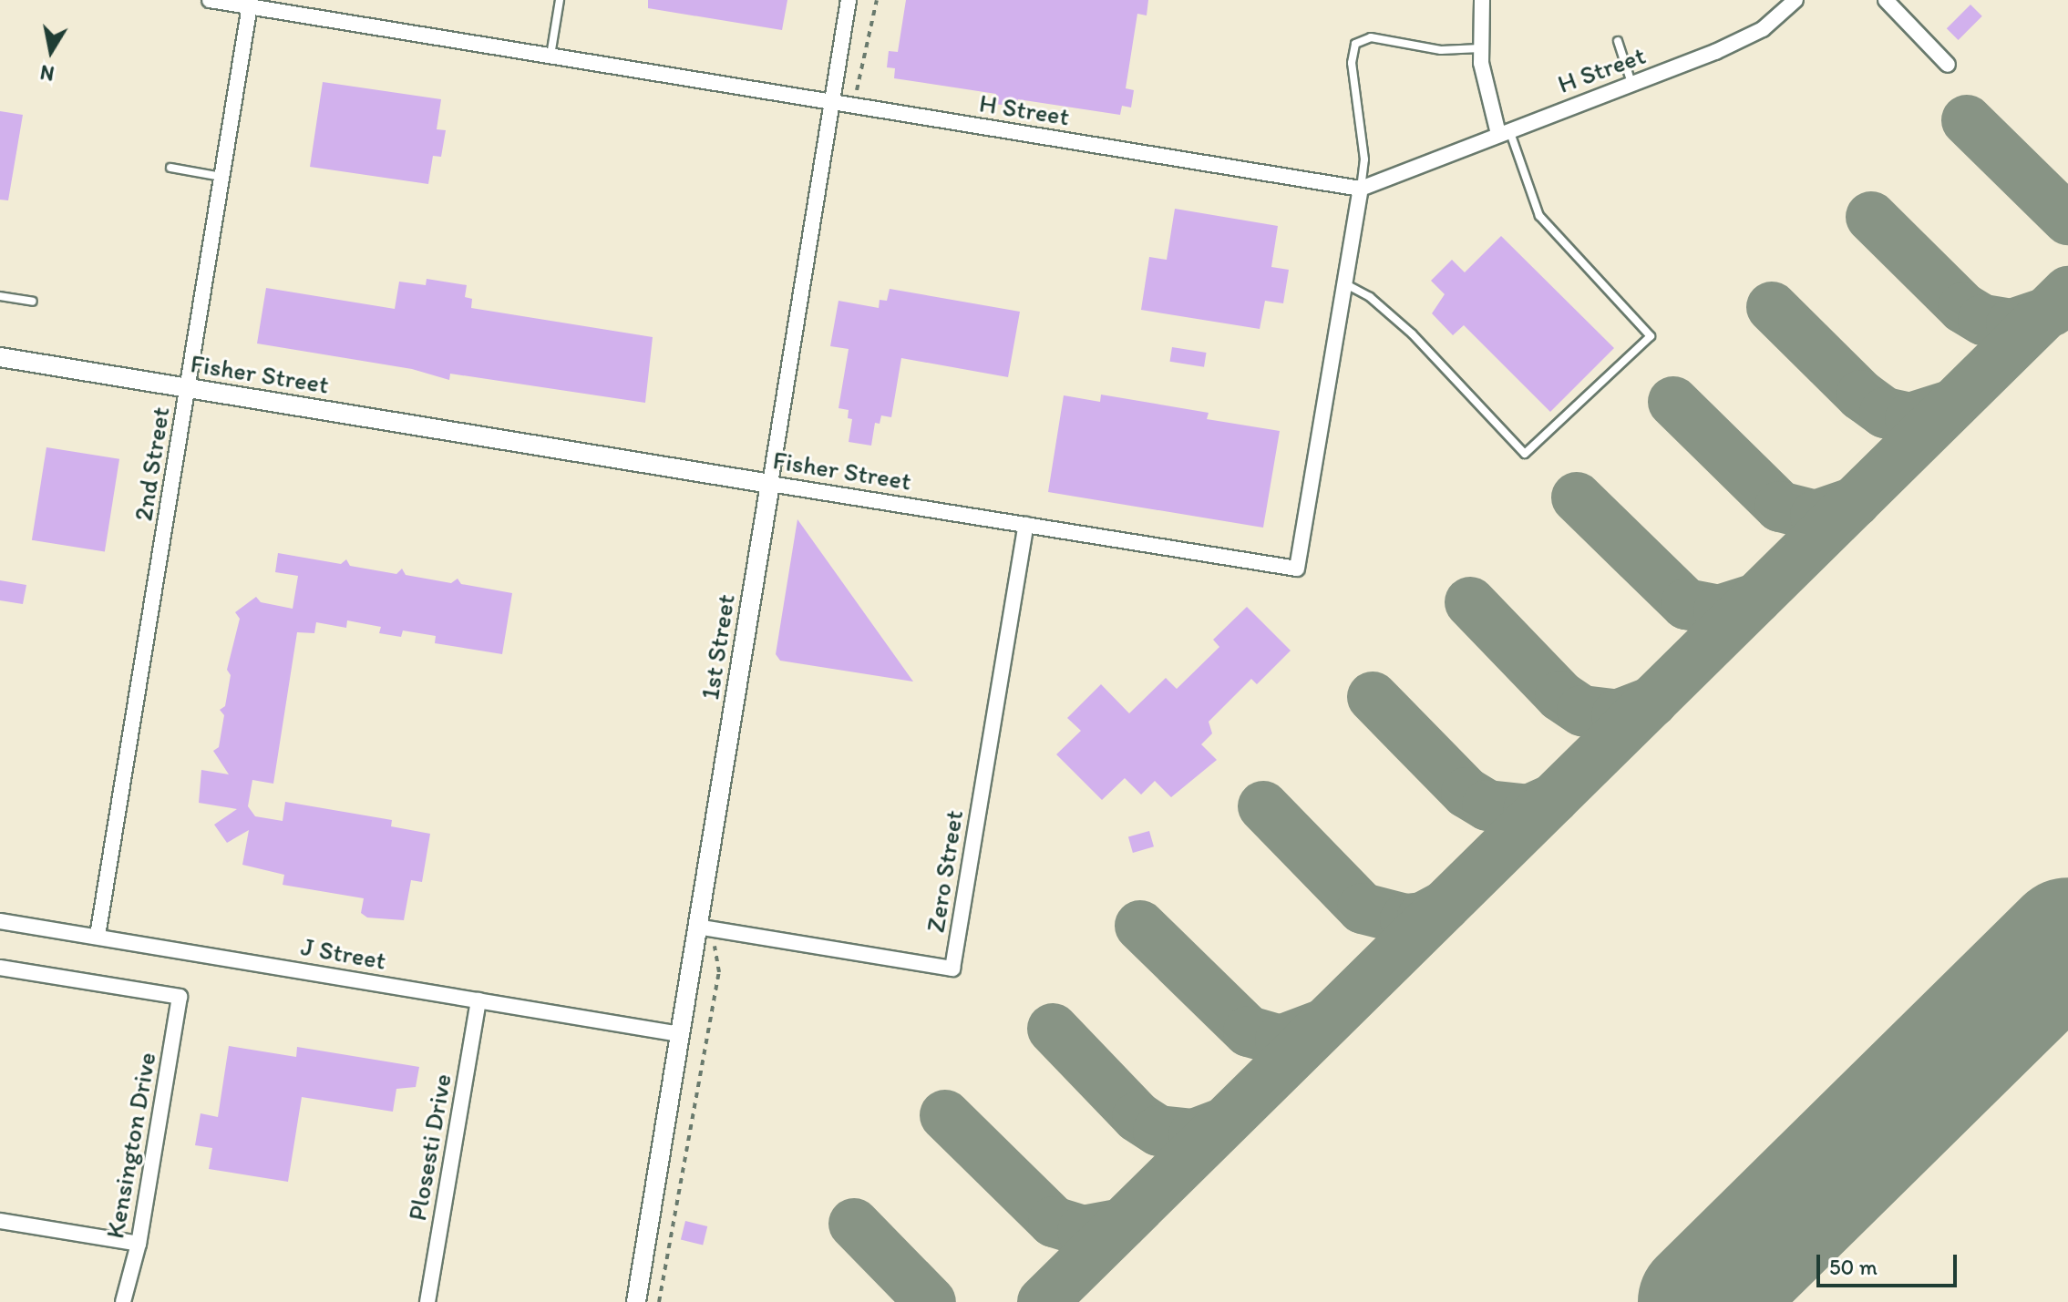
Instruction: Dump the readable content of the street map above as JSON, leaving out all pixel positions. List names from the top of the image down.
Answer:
{
  "streets": {
    "street": [
      "H Street",
      "Fisher Street",
      "2nd Street",
      "1st Street",
      "Zero Street",
      "J Street",
      "Kensington Drive",
      "Plosesti Drive"
    ]
  },
  "crossings": [
    ["H Street", "Fisher Street"],
    ["H Street", "2nd Street"],
    ["H Street", "1st Street"],
    ["Fisher Street", "2nd Street"],
    ["Fisher Street", "1st Street"],
    ["Fisher Street", "Zero Street"],
    ["2nd Street", "J Street"],
    ["1st Street", "Zero Street"],
    ["1st Street", "J Street"],
    ["J Street", "Plosesti Drive"]
  ],
  "scale_bar": "50 m",
  "north": "bottom"
}
